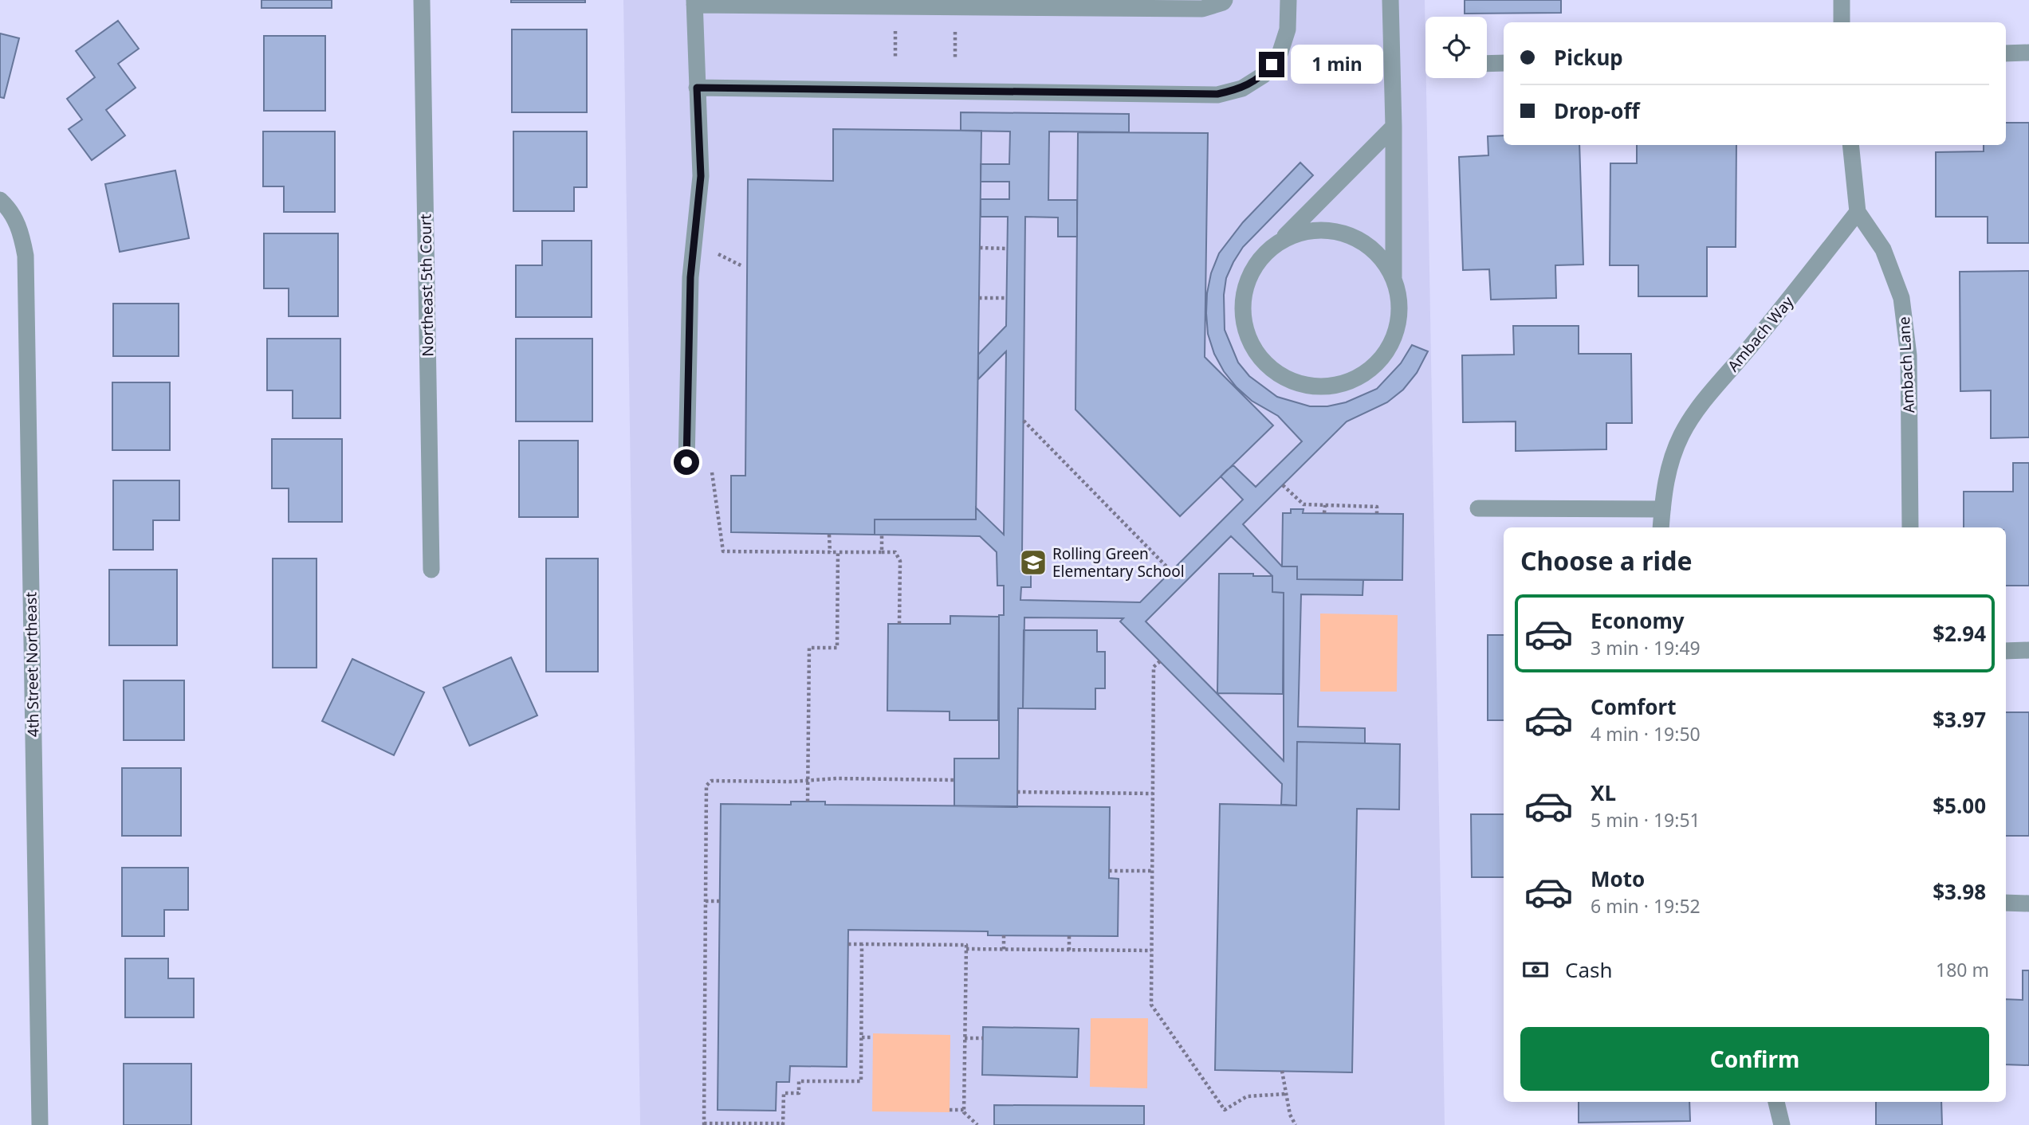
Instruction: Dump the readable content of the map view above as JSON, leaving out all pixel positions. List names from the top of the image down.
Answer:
{
  "streets": {
    "street": [
      "Northeast 5th Court",
      "Ambach Way",
      "Ambach Lane",
      "4th Street Northeast"
    ]
  },
  "crossings": [
    ["Ambach Way", "Ambach Lane"]
  ],
  "places": {
    "school or university": ["Rolling Green Elementary School"]
  },
  "page": {
    "banner": ["Pickup", "Drop-off"],
    "bubble": "1 min",
    "heading": "Choose a ride",
    "list": [
      {
        "name": "Economy",
        "note": "3 min · 19:49",
        "value": "$2.94"
      },
      {
        "name": "Comfort",
        "note": "4 min · 19:50",
        "value": "$3.97"
      },
      {
        "name": "XL",
        "note": "5 min · 19:51",
        "value": "$5.00"
      },
      {
        "name": "Moto",
        "note": "6 min · 19:52",
        "value": "$3.98"
      }
    ],
    "pay": ["Cash", "180 m"],
    "buttons": "Confirm"
  }
}
